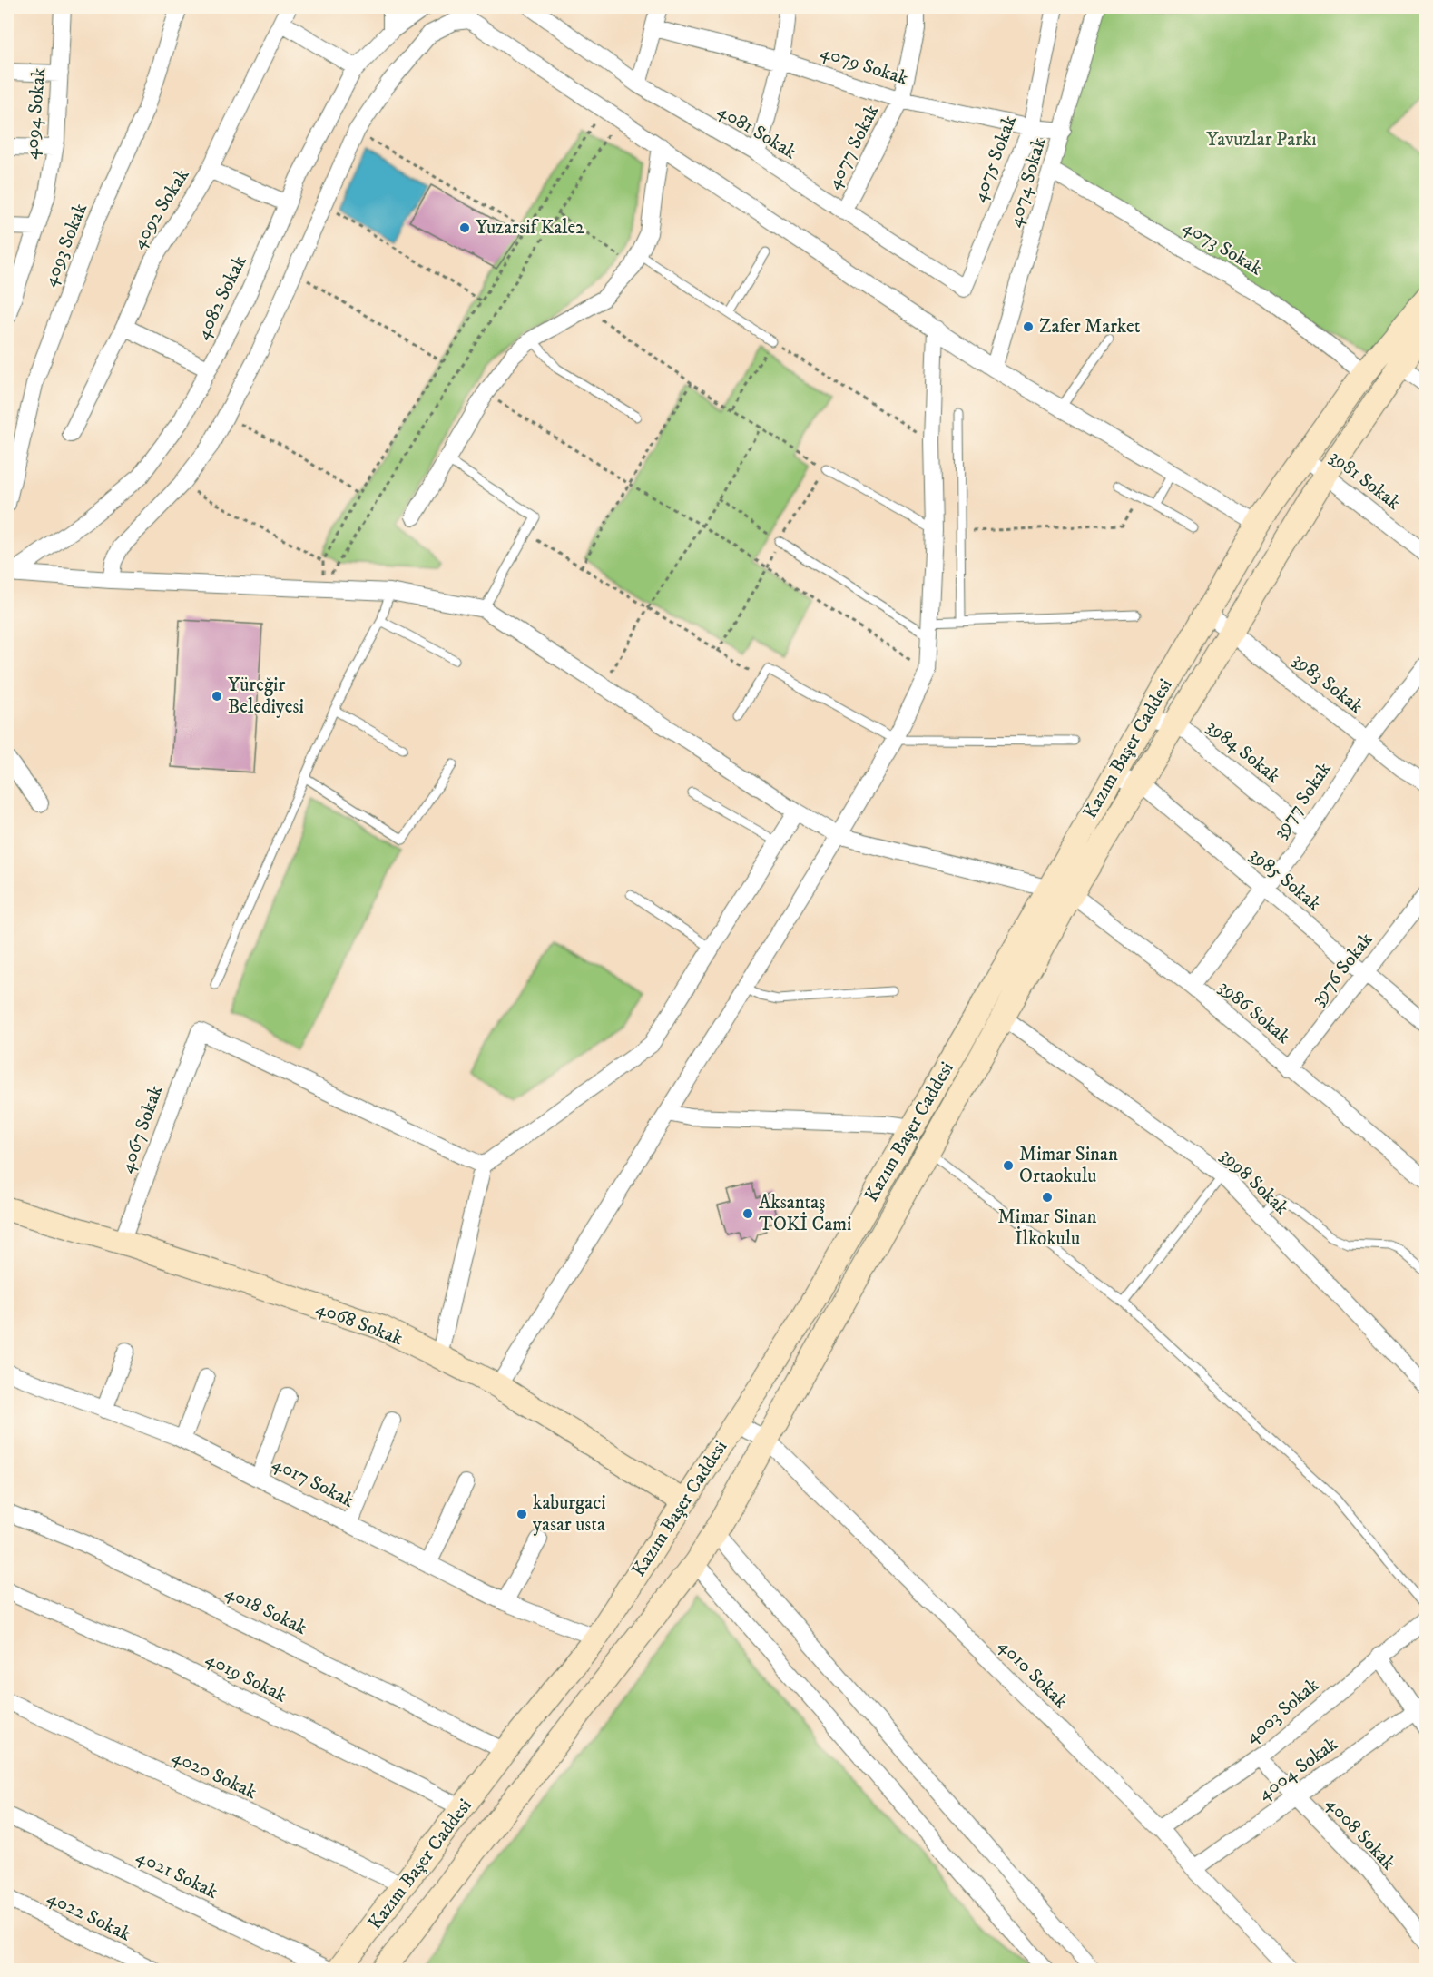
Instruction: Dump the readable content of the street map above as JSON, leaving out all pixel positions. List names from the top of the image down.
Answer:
{
  "streets": {
    "main road": ["Kazım Başer Caddesi", "4068 Sokak"],
    "street": [
      "4079 Sokak",
      "4094 Sokak",
      "4081 Sokak",
      "4077 Sokak",
      "4075 Sokak",
      "4074 Sokak",
      "4092 Sokak",
      "4093 Sokak",
      "4073 Sokak",
      "4082 Sokak",
      "3981 Sokak",
      "3983 Sokak",
      "3984 Sokak",
      "3977 Sokak",
      "3985 Sokak",
      "3976 Sokak",
      "3986 Sokak",
      "4067 Sokak",
      "3998 Sokak",
      "4017 Sokak",
      "4018 Sokak",
      "4010 Sokak",
      "4019 Sokak",
      "4003 Sokak",
      "4004 Sokak",
      "4020 Sokak",
      "4008 Sokak",
      "4021 Sokak",
      "4022 Sokak"
    ]
  },
  "crossings": [
    ["4079 Sokak", "4077 Sokak"],
    ["4079 Sokak", "4075 Sokak"],
    ["4079 Sokak", "4074 Sokak"],
    ["4081 Sokak", "4077 Sokak"],
    ["4081 Sokak", "4075 Sokak"],
    ["4074 Sokak", "4073 Sokak"],
    ["4073 Sokak", "Kazım Başer Caddesi"],
    ["3981 Sokak", "Kazım Başer Caddesi"],
    ["3983 Sokak", "Kazım Başer Caddesi"],
    ["3983 Sokak", "3977 Sokak"],
    ["Kazım Başer Caddesi", "3984 Sokak"],
    ["Kazım Başer Caddesi", "3985 Sokak"],
    ["Kazım Başer Caddesi", "3986 Sokak"],
    ["Kazım Başer Caddesi", "3998 Sokak"],
    ["Kazım Başer Caddesi", "4068 Sokak"],
    ["Kazım Başer Caddesi", "4017 Sokak"],
    ["Kazım Başer Caddesi", "4018 Sokak"],
    ["Kazım Başer Caddesi", "4010 Sokak"],
    ["Kazım Başer Caddesi", "4019 Sokak"],
    ["Kazım Başer Caddesi", "4020 Sokak"],
    ["3984 Sokak", "3977 Sokak"],
    ["3977 Sokak", "3985 Sokak"],
    ["3977 Sokak", "3986 Sokak"],
    ["3985 Sokak", "3976 Sokak"],
    ["3976 Sokak", "3986 Sokak"],
    ["4067 Sokak", "4068 Sokak"],
    ["4010 Sokak", "4003 Sokak"],
    ["4010 Sokak", "4004 Sokak"],
    ["4003 Sokak", "4008 Sokak"],
    ["4004 Sokak", "4008 Sokak"]
  ],
  "parks": ["Yavuzlar Parkı"],
  "places": [
    "Yuzarsif Kale2",
    "Zafer Market",
    "Yüreğir Belediyesi",
    "Mimar Sinan Ortaokulu",
    "Mimar Sinan İlkokulu",
    "Aksantaş TOKİ Cami",
    "kaburgaci yasar usta"
  ]
}
